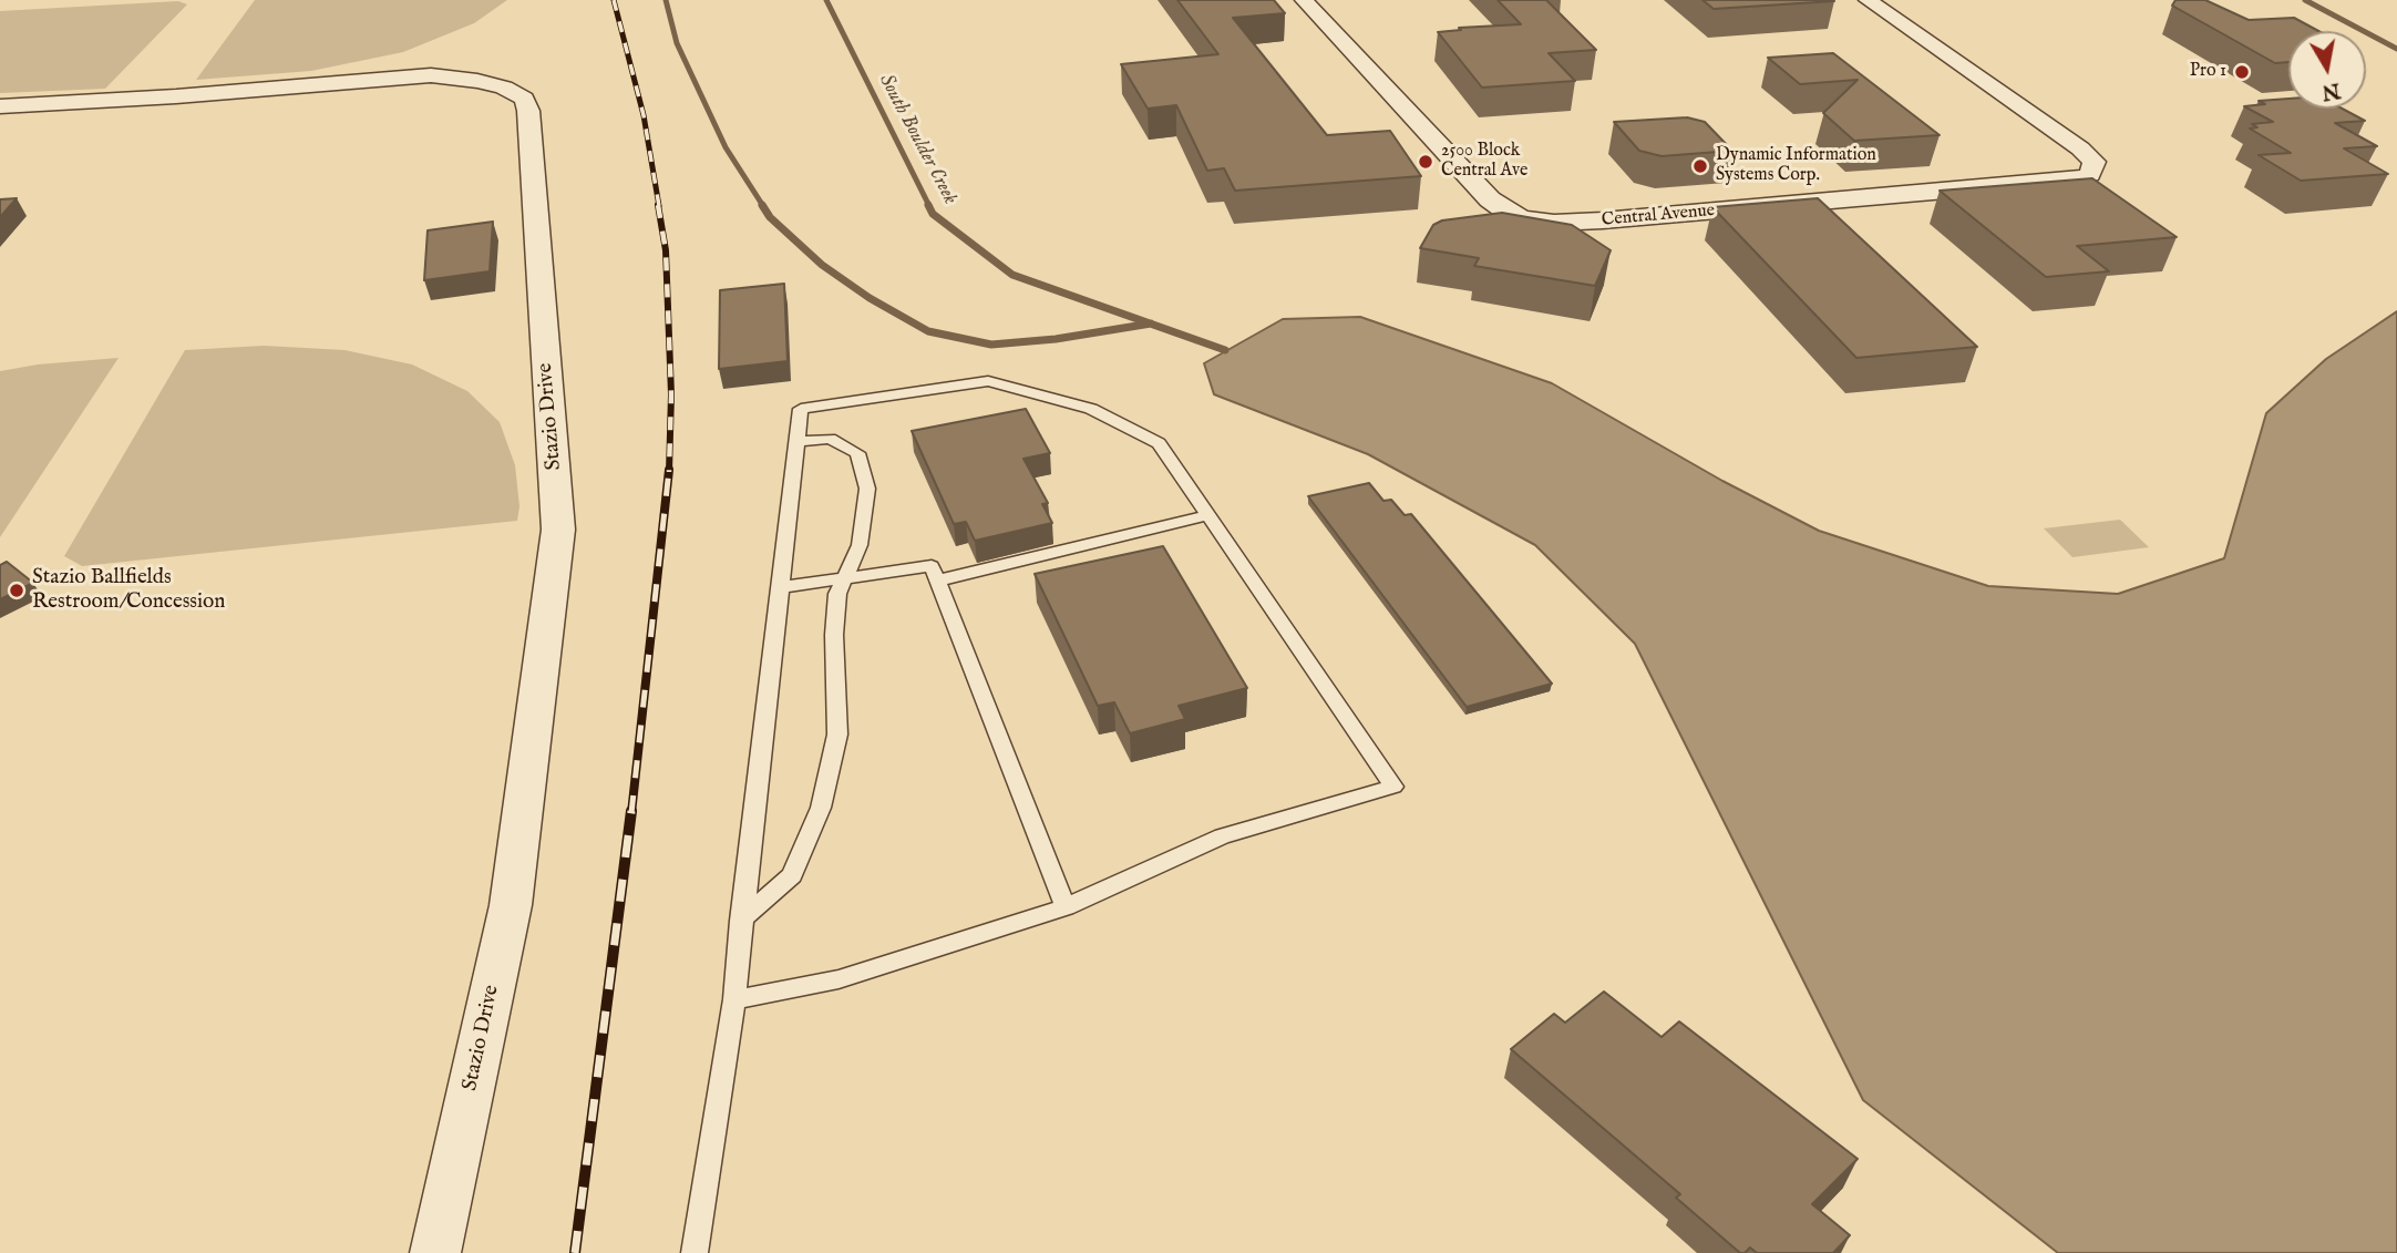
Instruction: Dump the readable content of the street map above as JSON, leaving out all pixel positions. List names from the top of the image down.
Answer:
{
  "streets": {
    "street": ["Central Avenue", "Stazio Drive"]
  },
  "water": ["South Boulder Creek"],
  "places": [
    "Pro 1",
    "2500 Block Central Ave",
    "Dynamic Information Systems Corp.",
    "Stazio Ballfields Restroom/Concession"
  ],
  "north": "bottom"
}
